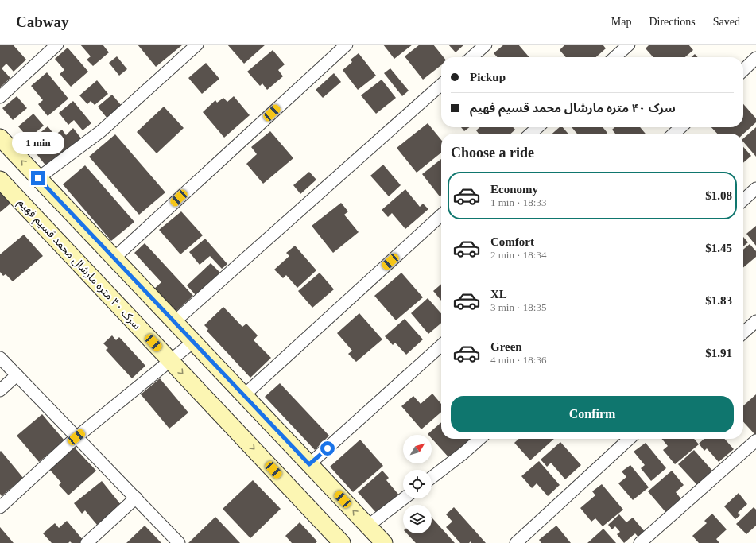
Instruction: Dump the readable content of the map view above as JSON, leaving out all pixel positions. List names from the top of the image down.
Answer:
{
  "streets": {
    "street": ["سرک ۴۰ متره مارشال محمد قسیم فهیم"]
  },
  "north": "top right",
  "page": {
    "header": "Cabway",
    "nav": ["Map", "Directions", "Saved"],
    "banner": ["Pickup", "سرک ۴۰ متره مارشال محمد قسیم فهیم"],
    "bubble": "1 min",
    "heading": "Choose a ride",
    "list": [
      {
        "name": "Economy",
        "note": "1 min · 18:33",
        "value": "$1.08"
      },
      {
        "name": "Comfort",
        "note": "2 min · 18:34",
        "value": "$1.45"
      },
      {
        "name": "XL",
        "note": "3 min · 18:35",
        "value": "$1.83"
      },
      {
        "name": "Green",
        "note": "4 min · 18:36",
        "value": "$1.91"
      }
    ],
    "buttons": "Confirm"
  }
}
